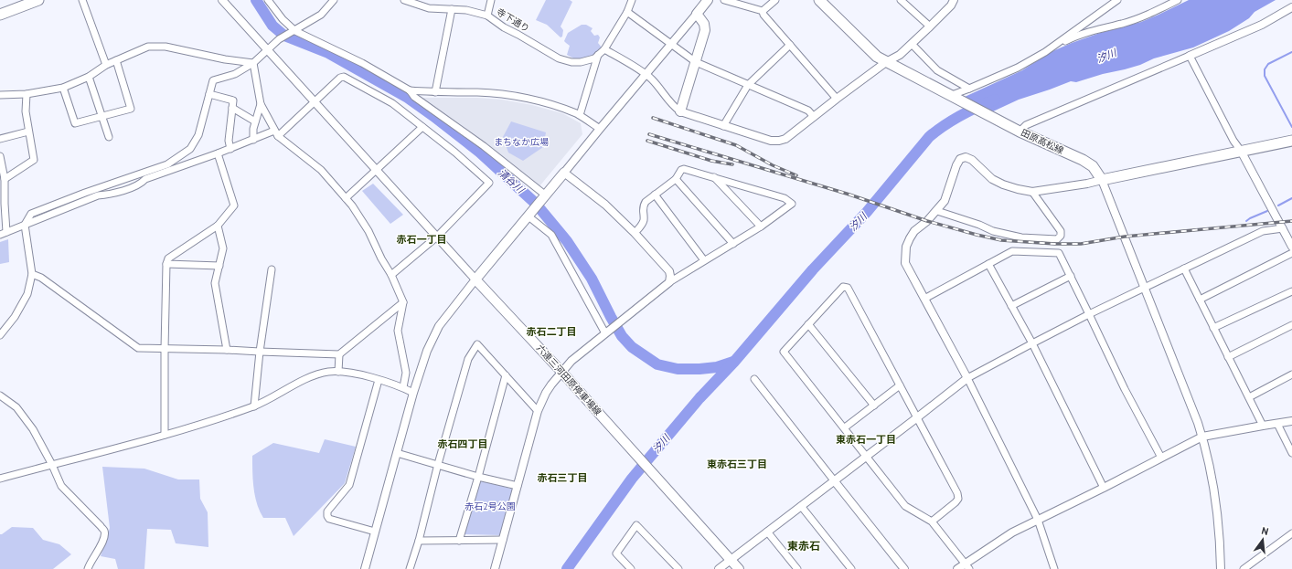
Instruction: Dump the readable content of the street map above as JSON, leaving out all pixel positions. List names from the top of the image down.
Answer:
{
  "streets": {
    "main road": ["田原高松線", "六連三河田原停車場線"],
    "street": ["寺下通り"]
  },
  "districts": [
    "赤石一丁目",
    "赤石二丁目",
    "東赤石一丁目",
    "赤石四丁目",
    "東赤石三丁目",
    "赤石三丁目",
    "東赤石"
  ],
  "water": ["汐川", "清谷川"],
  "parks": ["まちなか広場", "赤石2号公園"],
  "north": "top"
}
